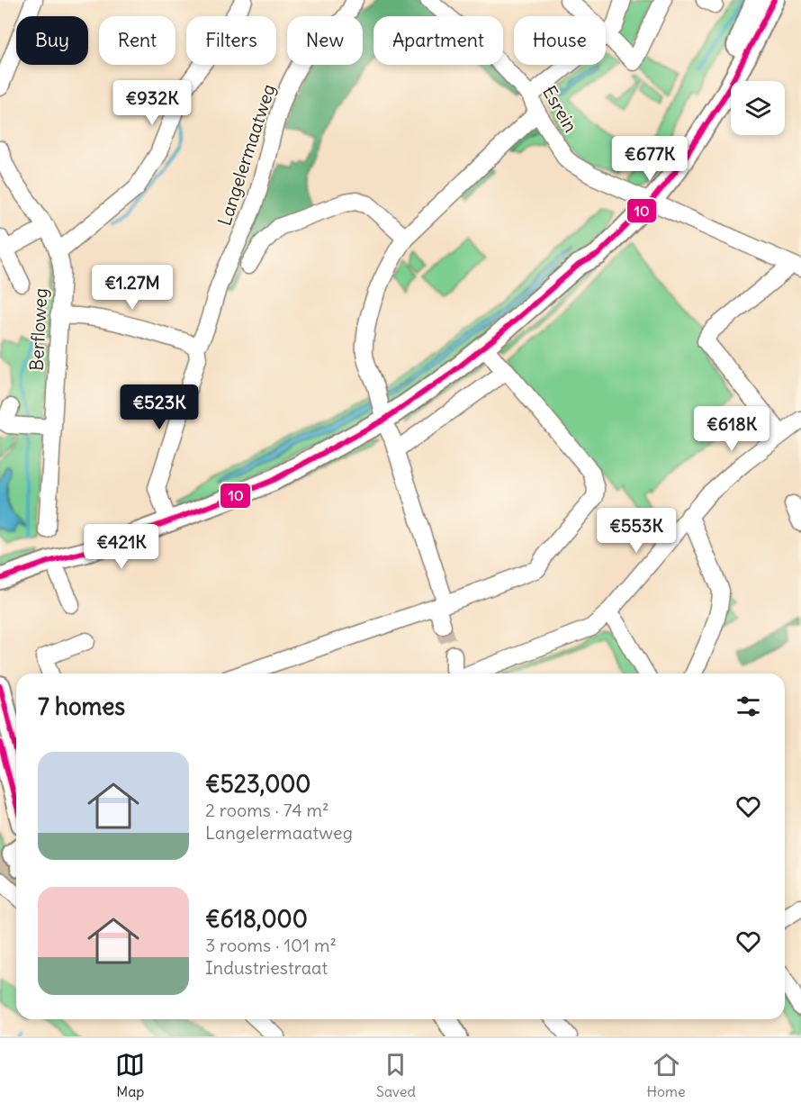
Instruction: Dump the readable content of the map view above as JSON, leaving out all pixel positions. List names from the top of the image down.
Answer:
{
  "streets": {
    "street": ["Esrein", "Langelermaatweg", "Berfloweg"]
  },
  "lines": ["transit line 10"],
  "page": {
    "chip": [
      "Buy",
      "Rent",
      "Filters",
      "New",
      "Apartment",
      "House"
    ],
    "price": [
      "€932K",
      "€677K",
      "€1.27M",
      "€523K",
      "€618K",
      "€553K",
      "€421K"
    ],
    "heading": "7 homes",
    "list": [
      {
        "name": "€523,000",
        "note": "2 rooms · 74 m² · Langelermaatweg"
      },
      {
        "name": "€618,000",
        "note": "3 rooms · 101 m² · Industriestraat"
      }
    ],
    "tabs": ["Map", "Saved", "Home"]
  }
}
